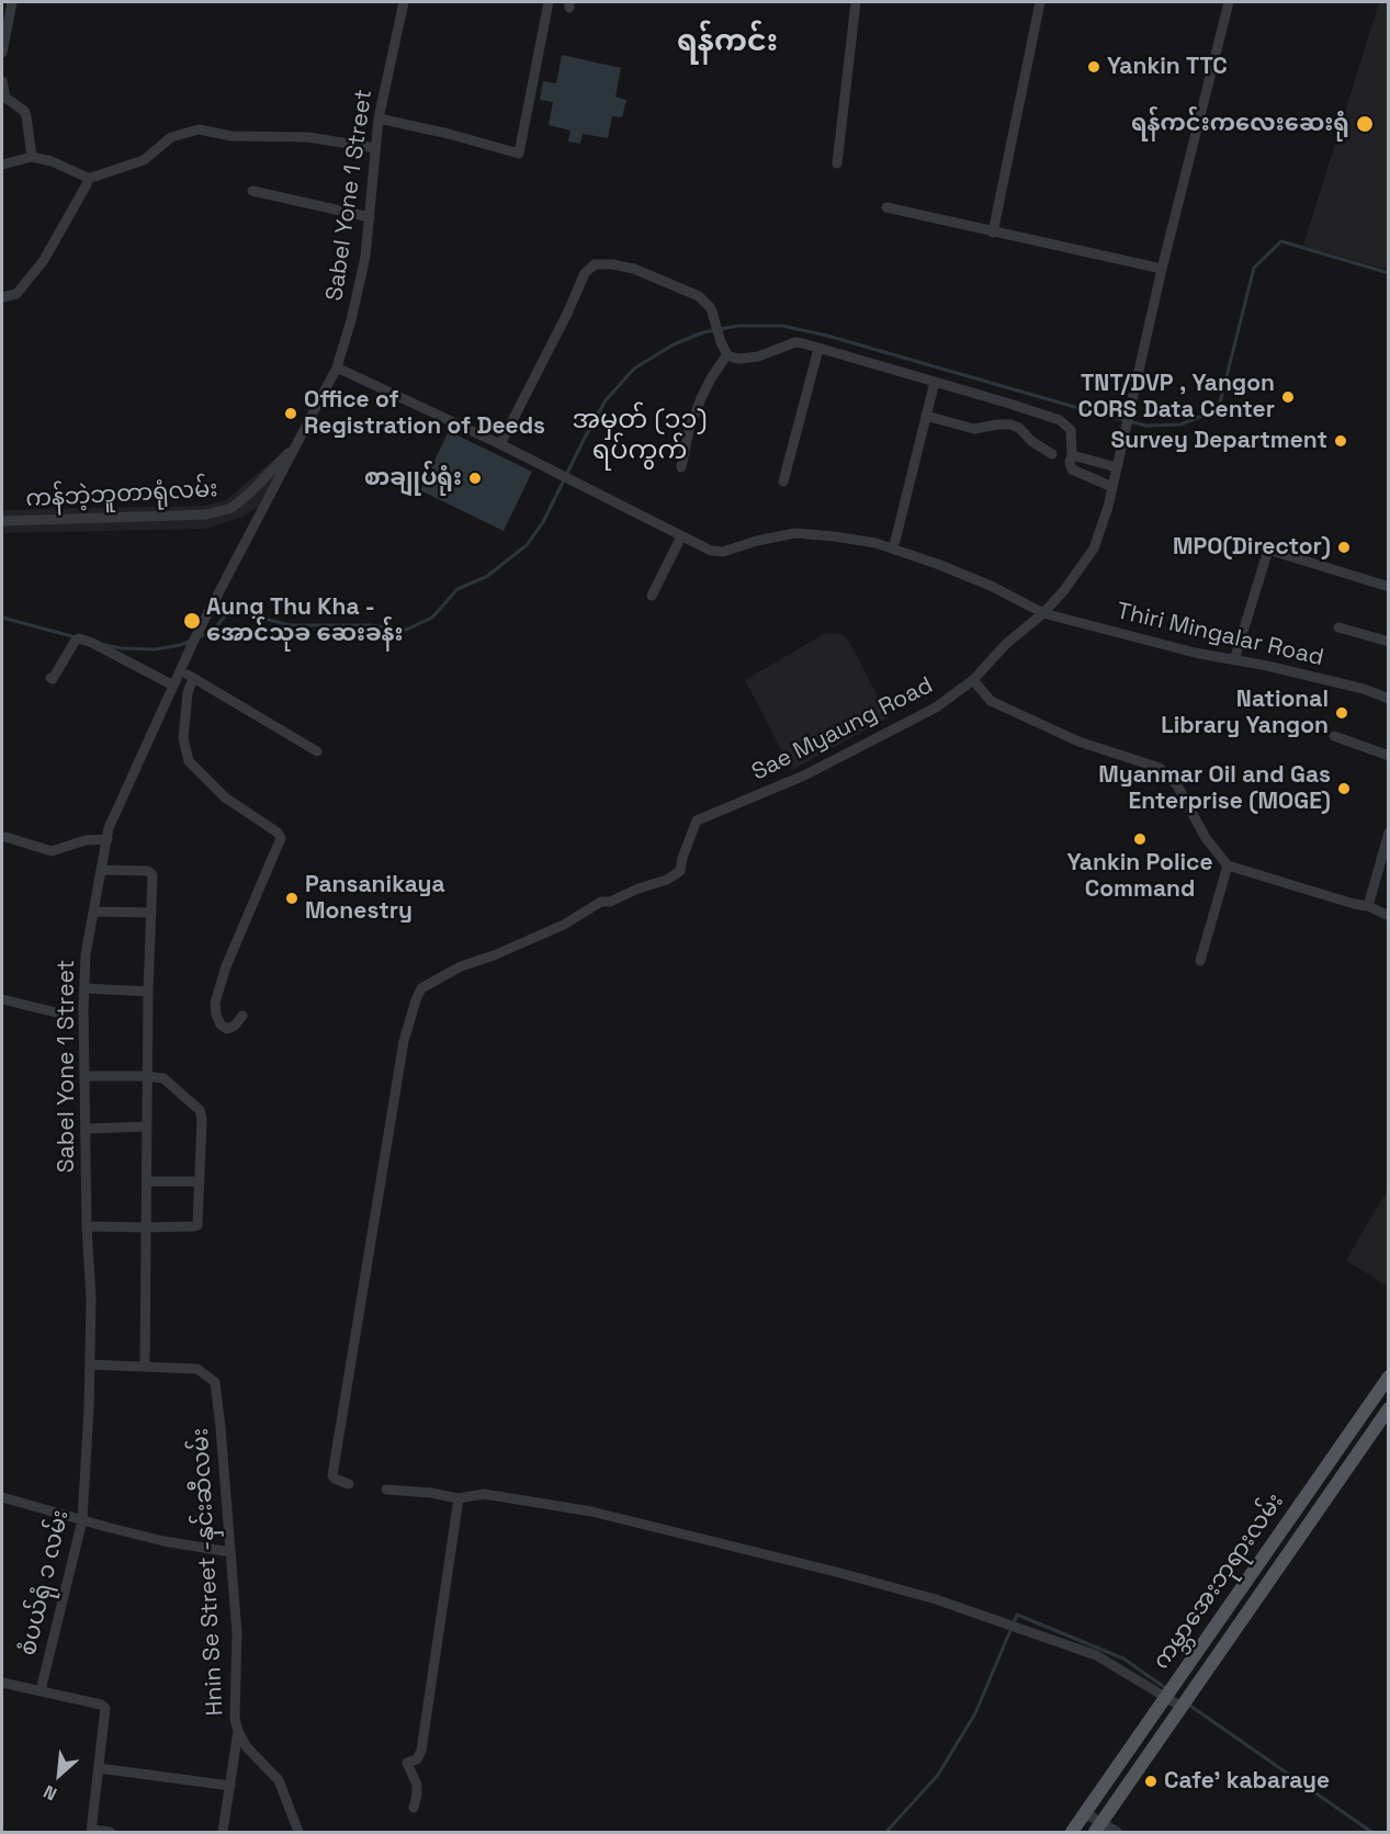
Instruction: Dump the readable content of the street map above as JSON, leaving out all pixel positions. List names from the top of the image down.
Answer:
{
  "streets": {
    "main road": ["ကမ္ဘာအေးဘုရားလမ်း"],
    "street": [
      "Sabel Yone 1 Street",
      "ကန်ဘဲ့ဘူတာရုံလမ်း",
      "Thiri Mingalar Road",
      "Sae Myaung Road",
      "Hnin Se Street -နှင်းဆီလမ်း",
      "စံပယ်ရုံ ၁ လမ်း"
    ]
  },
  "crossings": [
    ["Sabel Yone 1 Street", "ကန်ဘဲ့ဘူတာရုံလမ်း"],
    ["Sabel Yone 1 Street", "Thiri Mingalar Road"],
    ["Sabel Yone 1 Street", "Hnin Se Street -နှင်းဆီလမ်း"],
    ["Sabel Yone 1 Street", "စံပယ်ရုံ ၁ လမ်း"],
    ["Thiri Mingalar Road", "Sae Myaung Road"],
    ["Hnin Se Street -နှင်းဆီလမ်း", "စံပယ်ရုံ ၁ လမ်း"]
  ],
  "districts": ["ရန်ကင်း", "အမှတ် (၁၁) ရပ်ကွက်"],
  "places": [
    "Yankin TTC",
    "ရန်ကင်းကလေးဆေးရုံ",
    "TNT/DVP , Yangon CORS Data Center",
    "Office of Registration of Deeds",
    "Survey Department",
    "စာချုပ်ရုံး",
    "MPO(Director)",
    "Aung Thu Kha - အောင်သုခ ဆေးခန်း",
    "National Library Yangon",
    "Myanmar Oil and Gas Enterprise (MOGE)",
    "Yankin Police Command",
    "Pansanikaya Monestry",
    "Cafe' kabaraye"
  ],
  "north": "bottom left"
}
